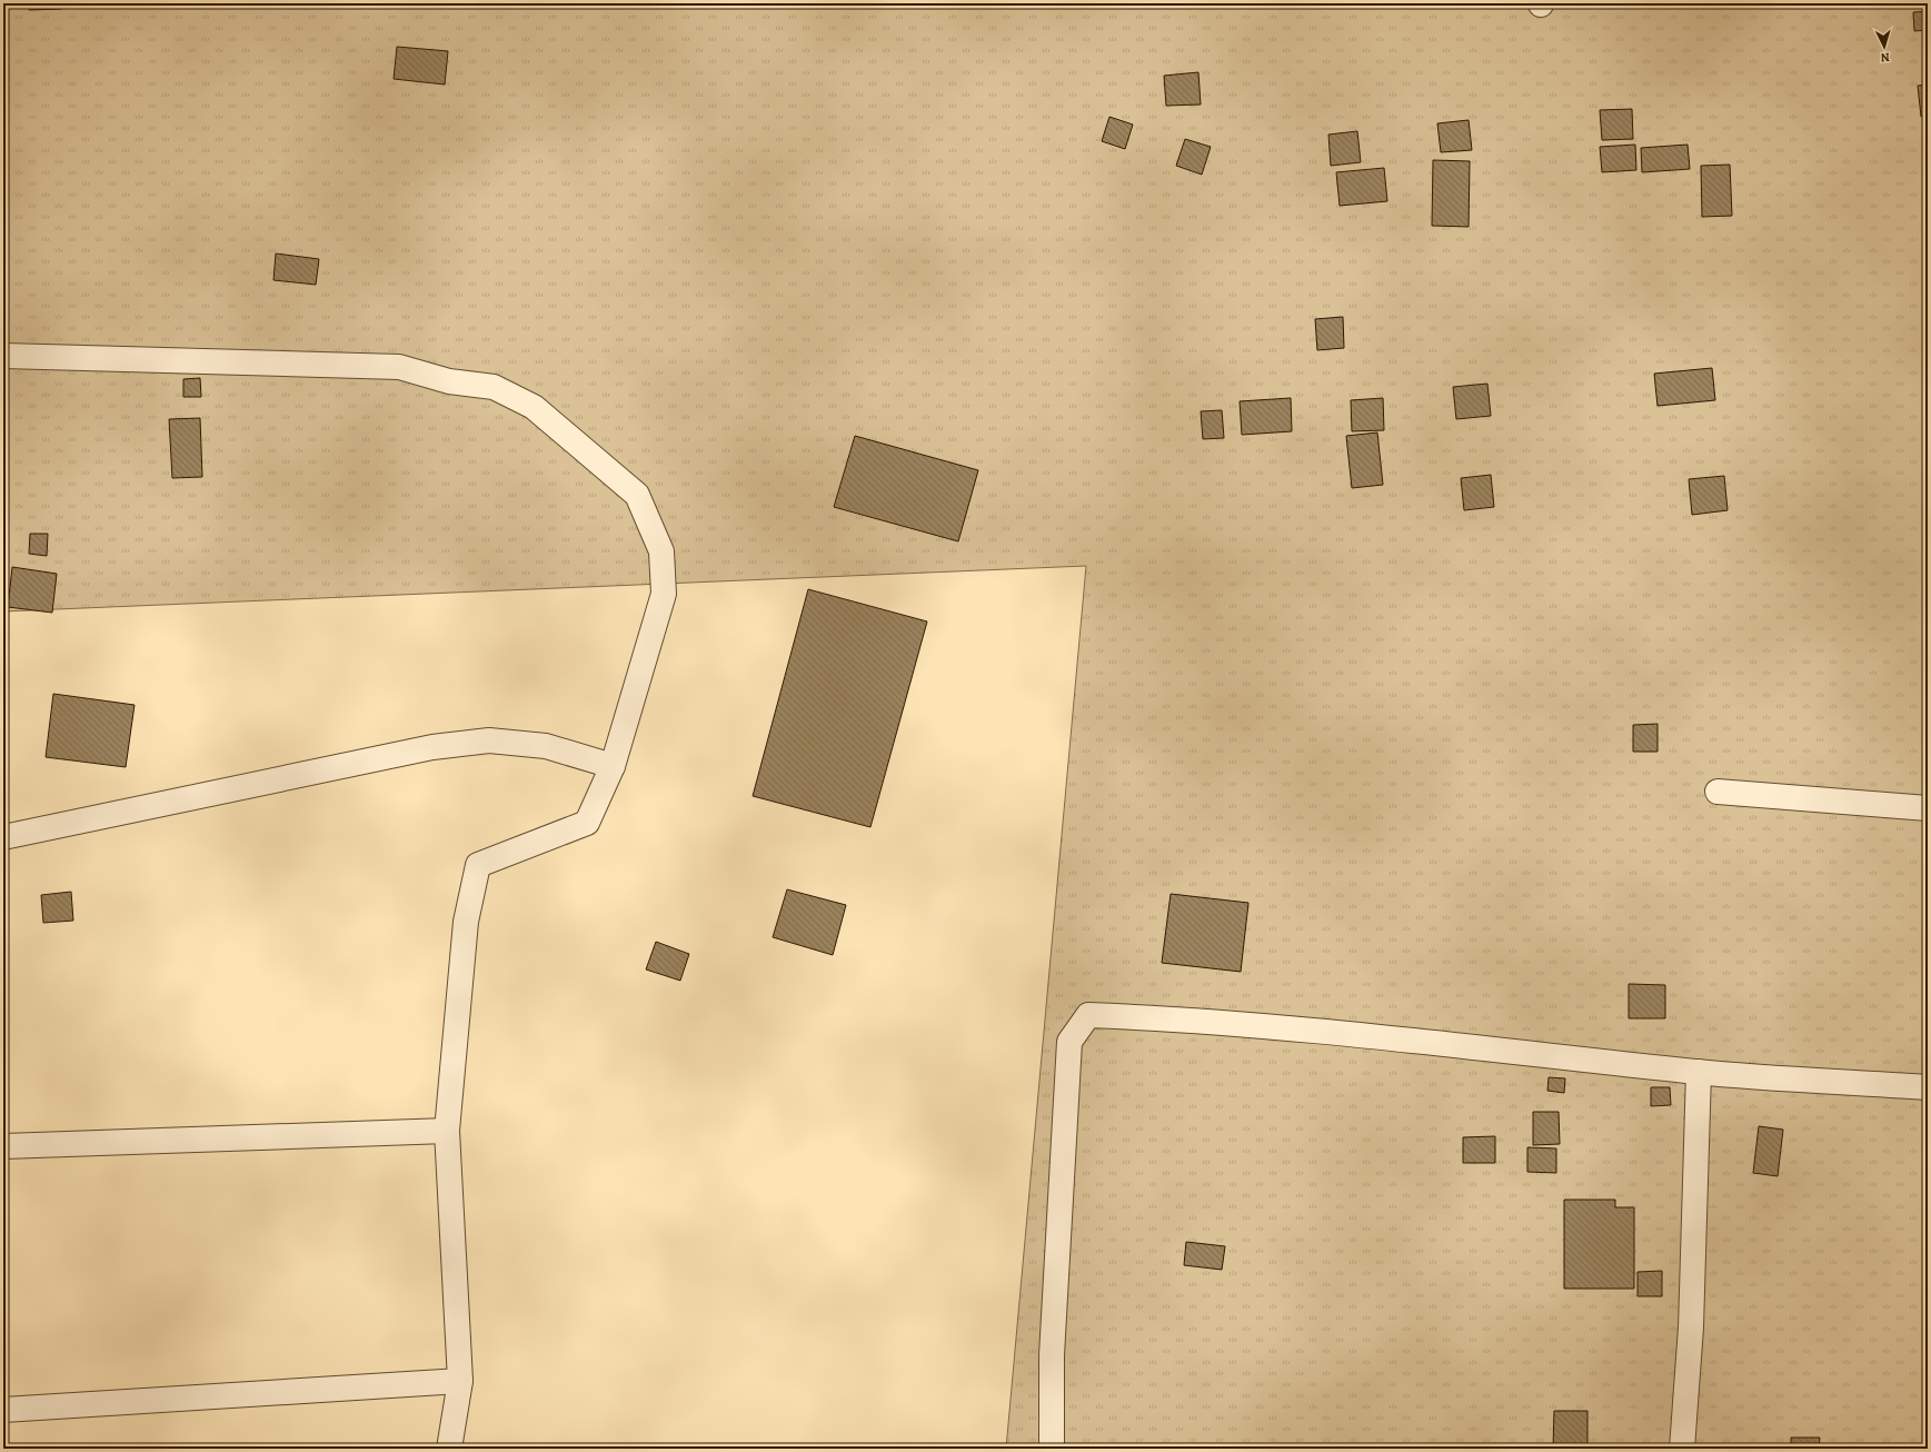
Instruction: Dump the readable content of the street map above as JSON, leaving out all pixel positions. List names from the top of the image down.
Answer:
{
  "north": "bottom"
}
